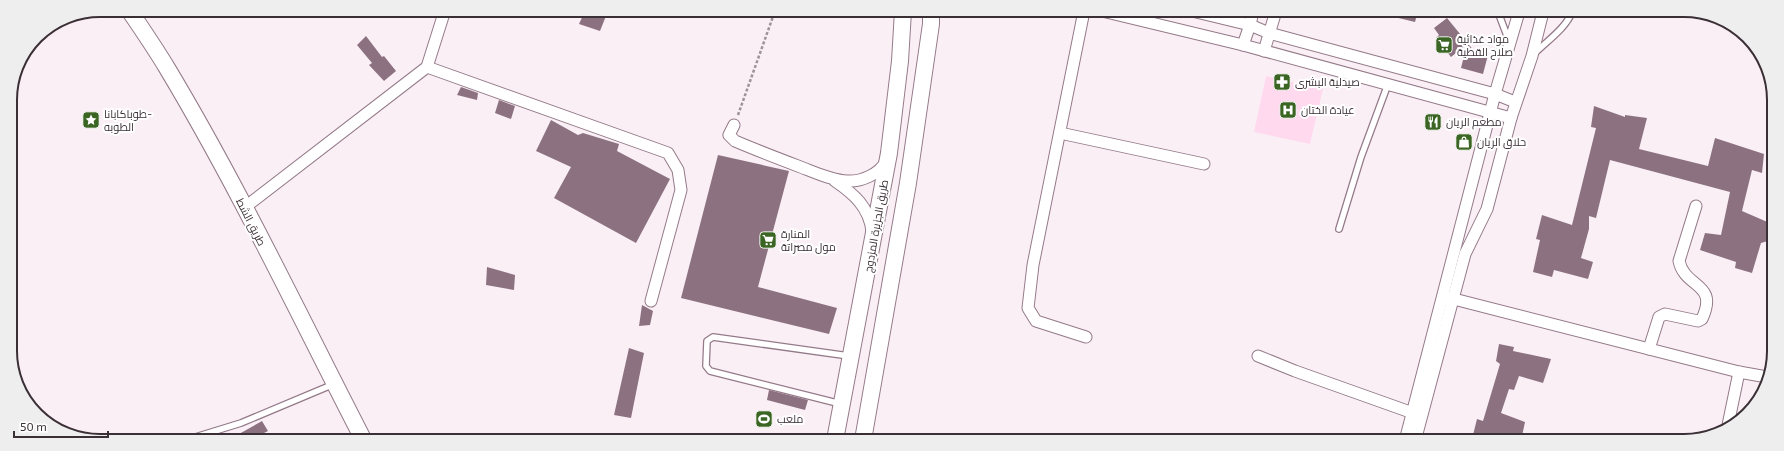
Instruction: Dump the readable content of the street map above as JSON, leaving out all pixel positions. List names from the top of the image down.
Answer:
{
  "streets": {
    "main road": ["طريق الشط", "طريق الجزيرة المزدوج"]
  },
  "places": {
    "supermarket": ["مواد غذائية صلاح القطية", "المنارة مول مصراتة"],
    "pharmacy": ["صيدلية البشرى"],
    "hospital": ["عيادة الختان"],
    "place": ["طوباكابانا- الطوبه"],
    "restaurant": ["مطعم الريان"],
    "shop": ["حلاق الريان"],
    "sports": ["ملعب"]
  },
  "scale_bar": "50 m"
}
